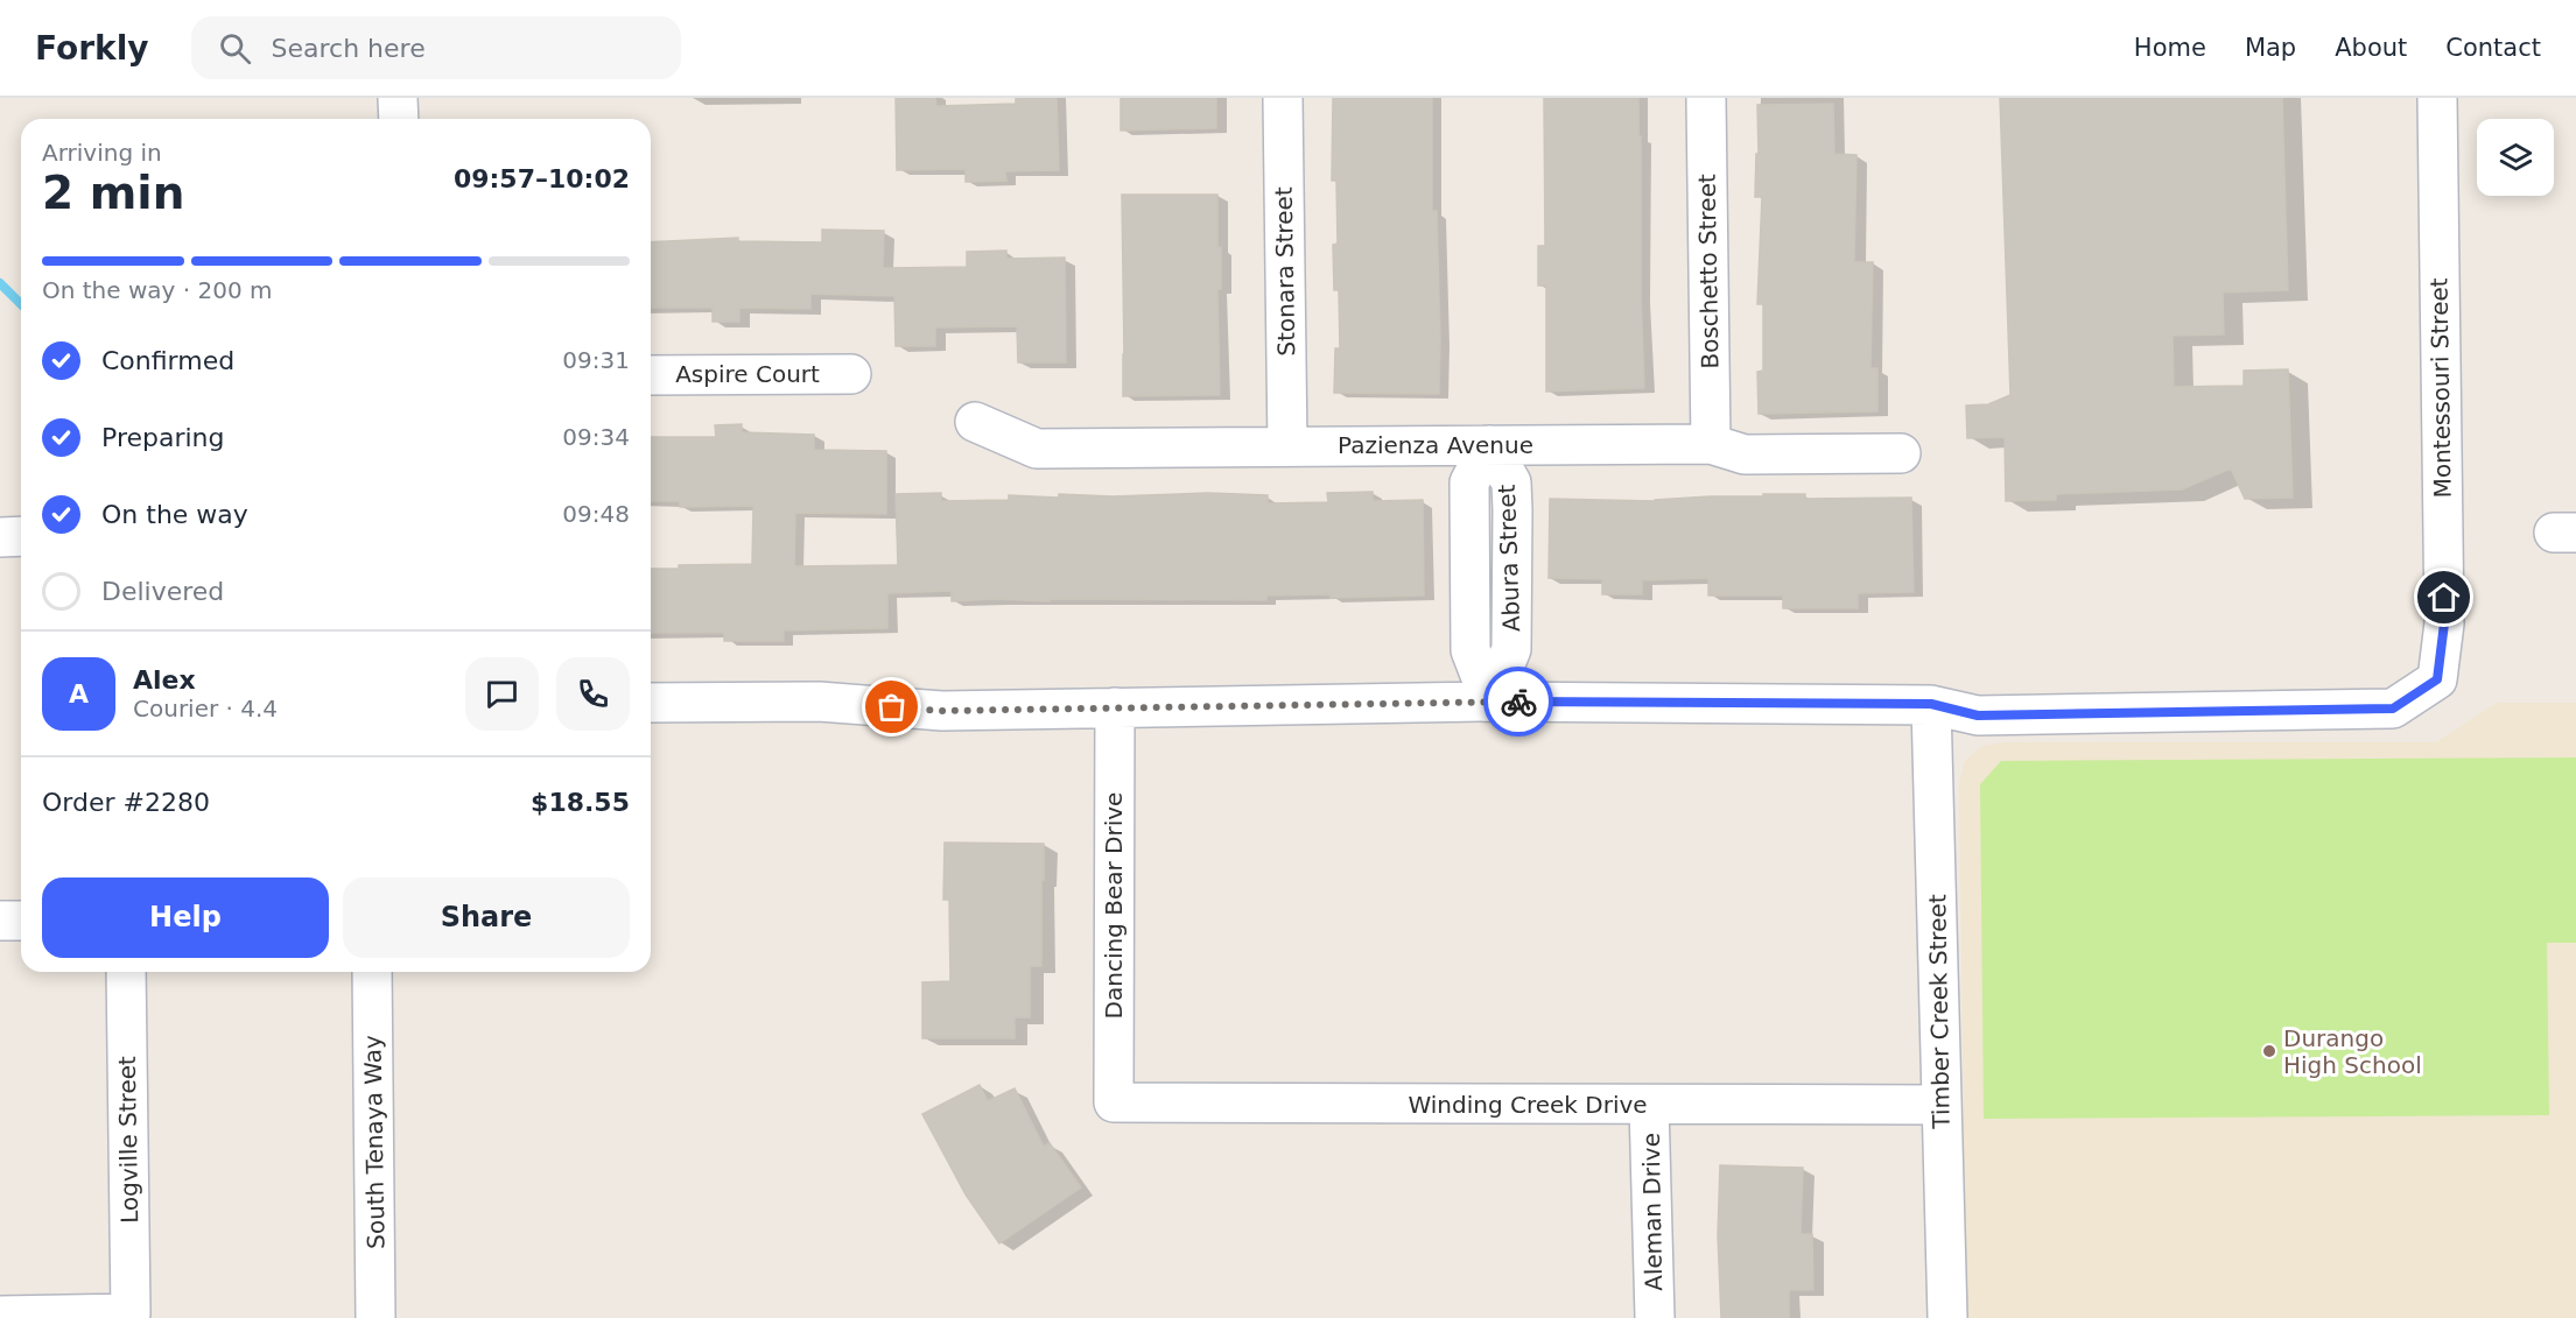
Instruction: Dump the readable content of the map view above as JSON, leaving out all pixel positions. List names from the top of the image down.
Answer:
{
  "streets": {
    "street": [
      "Stonara Street",
      "Boschetto Street",
      "Aspire Court",
      "Montessouri Street",
      "Pazienza Avenue",
      "Abura Street",
      "Dancing Bear Drive",
      "Timber Creek Street",
      "Winding Creek Drive",
      "Logville Street",
      "South Tenaya Way",
      "Aleman Drive"
    ]
  },
  "crossings": [
    ["Stonara Street", "Pazienza Avenue"],
    ["Boschetto Street", "Pazienza Avenue"],
    ["Montessouri Street", "Timber Creek Street"],
    ["Pazienza Avenue", "Abura Street"],
    ["Dancing Bear Drive", "Winding Creek Drive"],
    ["Timber Creek Street", "Winding Creek Drive"],
    ["Winding Creek Drive", "Aleman Drive"]
  ],
  "places": ["Durango High School"],
  "page": {
    "header": "Forkly",
    "search": "Search here",
    "nav": [
      "Home",
      "Map",
      "About",
      "Contact"
    ],
    "heading": ["2 min", "Arriving in", "09:57–10:02"],
    "panel": [
      "Alex",
      "Courier · 4.4",
      "Order #2280",
      "$18.55"
    ],
    "bar": "On the way · 200 m",
    "list": [
      ["Confirmed", "09:31"],
      ["Preparing", "09:34"],
      ["On the way", "09:48"],
      "Delivered"
    ],
    "round": "A",
    "buttons": ["Help", "Share"]
  }
}
